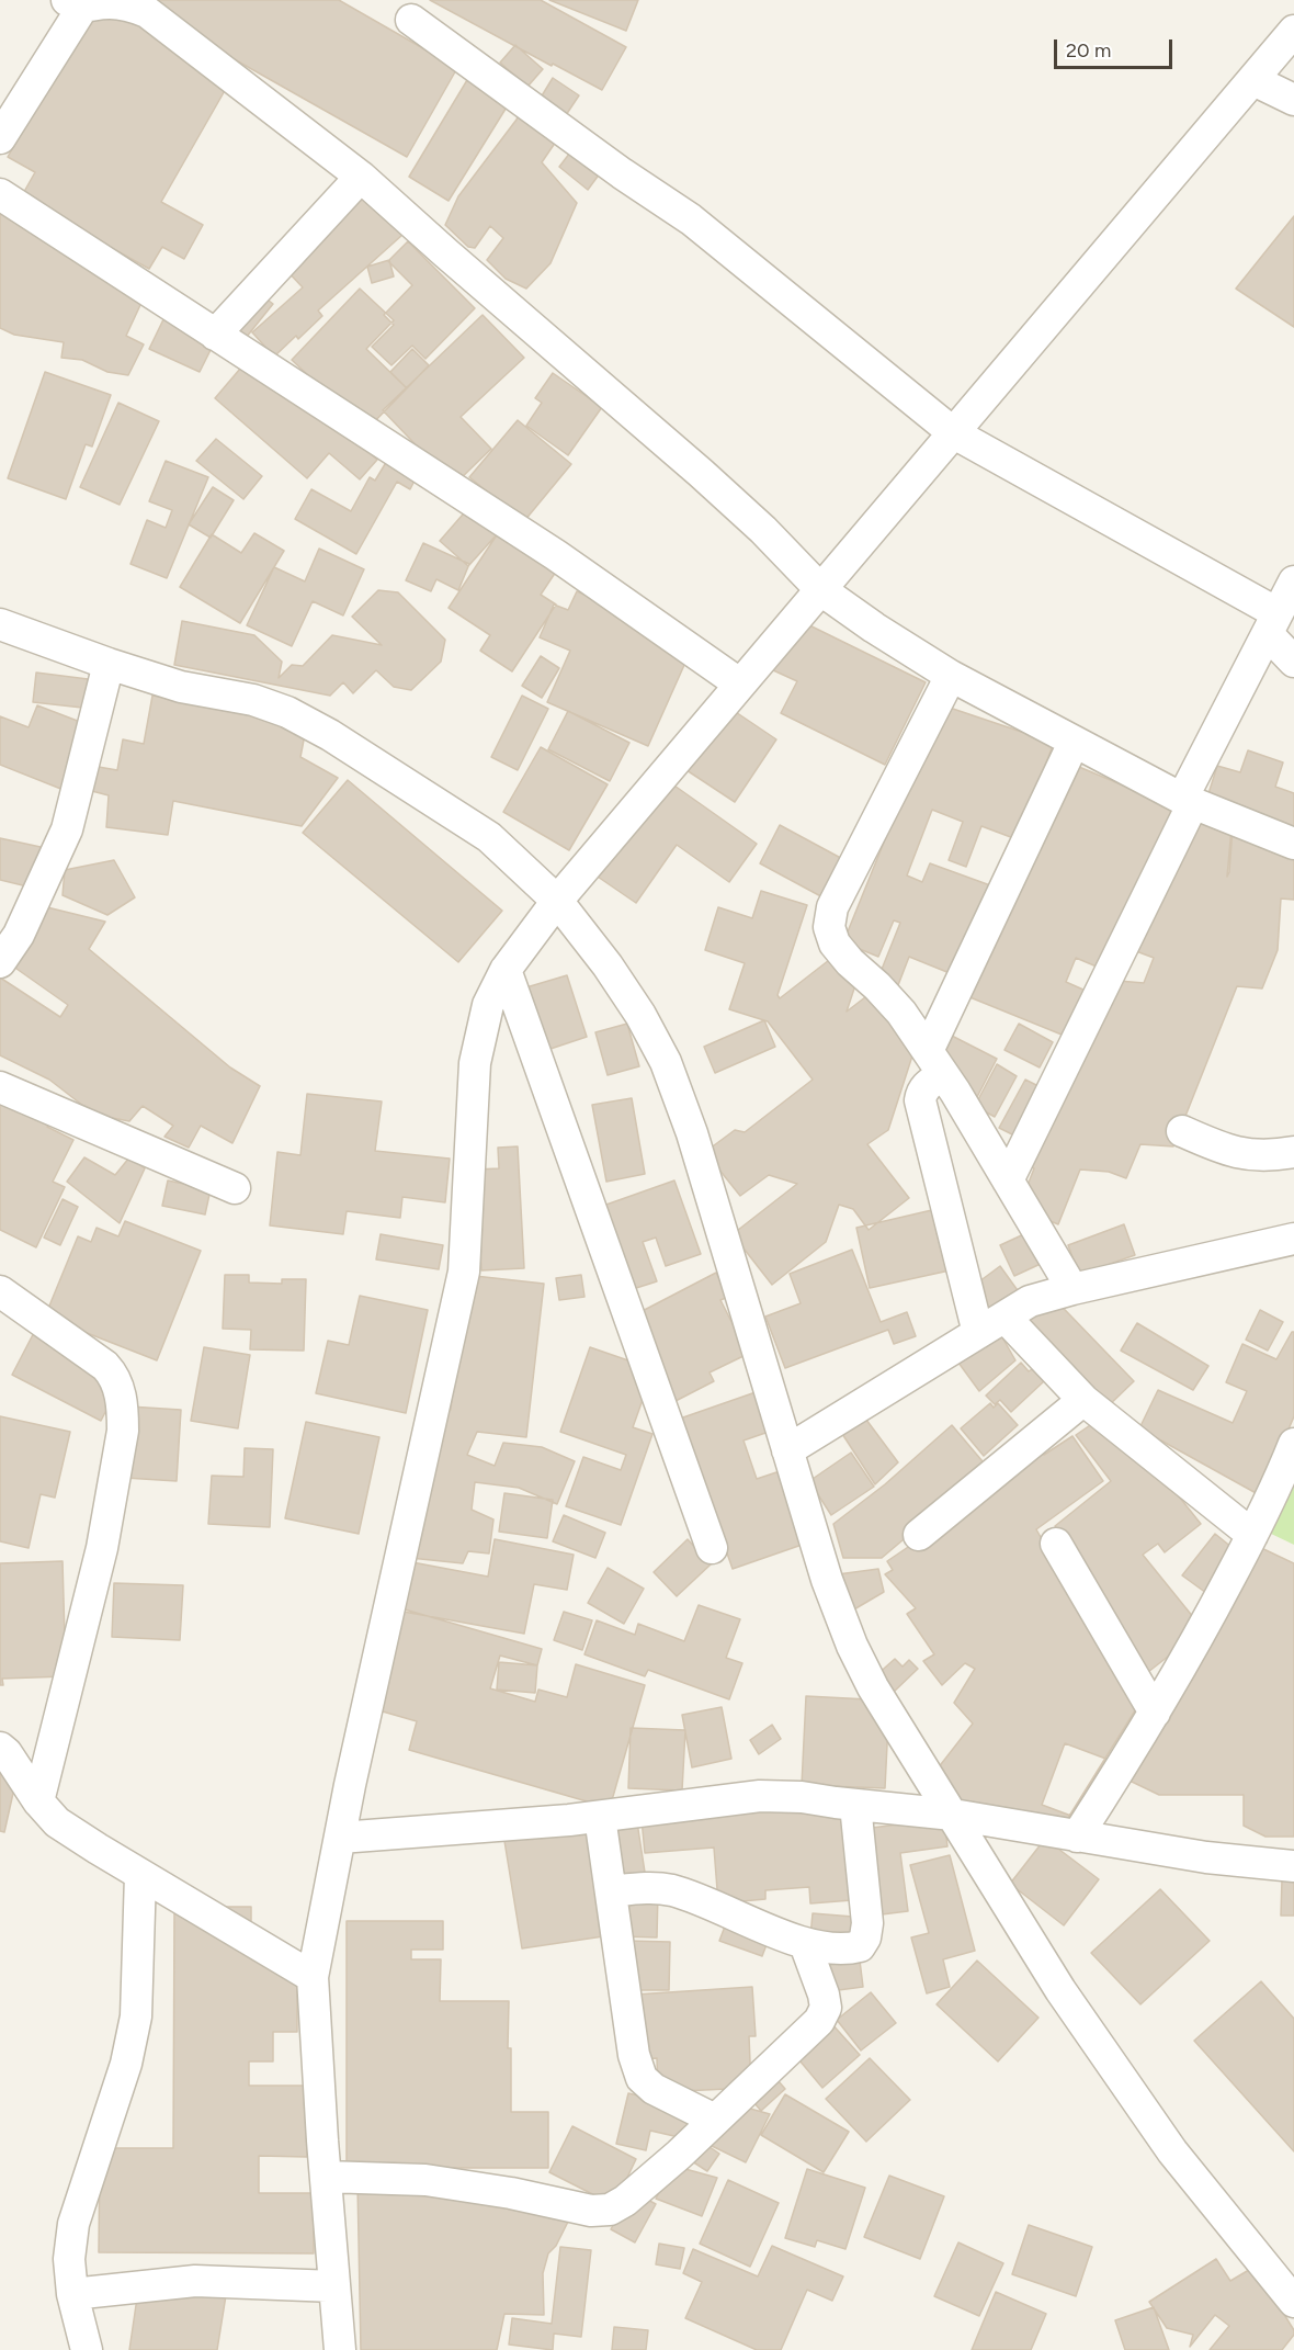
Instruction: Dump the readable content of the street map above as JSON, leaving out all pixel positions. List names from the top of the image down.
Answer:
{
  "scale_bar": "20 m"
}
